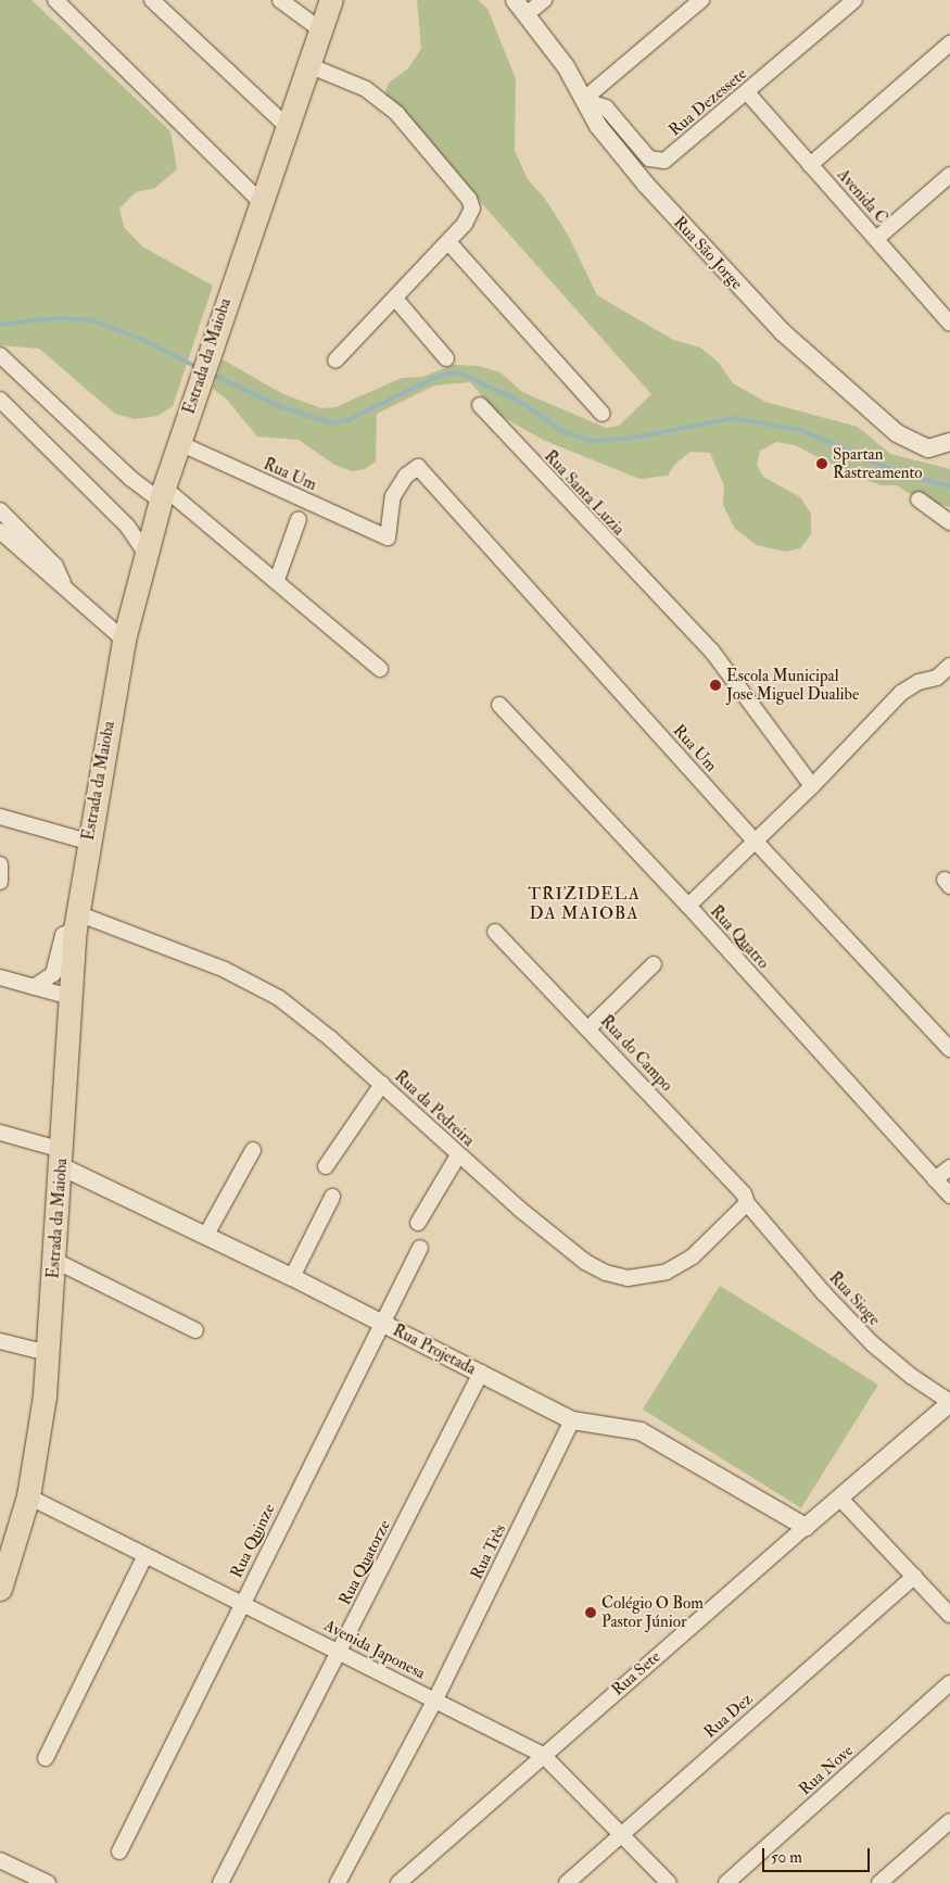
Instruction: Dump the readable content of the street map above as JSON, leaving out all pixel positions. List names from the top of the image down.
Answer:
{
  "streets": {
    "main road": ["Estrada da Maioba"],
    "street": [
      "Rua Dezessete",
      "Avenida C",
      "Rua São Jorge",
      "Rua Um",
      "Rua Santa Luzia",
      "Rua Quatro",
      "Rua do Campo",
      "Rua da Pedreira",
      "Rua Sioge",
      "Rua Projetada",
      "Rua Quinze",
      "Rua Três",
      "Rua Quatorze",
      "Avenida Japonesa",
      "Rua Sete",
      "Rua Dez",
      "Rua Nove"
    ]
  },
  "crossings": [
    ["Rua Dezessete", "Avenida C"],
    ["Rua Dezessete", "Rua São Jorge"],
    ["Estrada da Maioba", "Rua Um"],
    ["Estrada da Maioba", "Rua da Pedreira"],
    ["Estrada da Maioba", "Rua Projetada"],
    ["Estrada da Maioba", "Avenida Japonesa"],
    ["Rua do Campo", "Rua da Pedreira"],
    ["Rua do Campo", "Rua Sioge"],
    ["Rua da Pedreira", "Rua Sioge"],
    ["Rua Sioge", "Rua Sete"],
    ["Rua Projetada", "Rua Quinze"],
    ["Rua Projetada", "Rua Três"],
    ["Rua Projetada", "Rua Quatorze"],
    ["Rua Projetada", "Rua Sete"],
    ["Rua Quinze", "Avenida Japonesa"],
    ["Rua Três", "Avenida Japonesa"],
    ["Rua Quatorze", "Avenida Japonesa"],
    ["Avenida Japonesa", "Rua Sete"],
    ["Avenida Japonesa", "Rua Dez"]
  ],
  "districts": ["TRIZIDELA DA MAIOBA"],
  "places": ["Spartan Rastreamento", "Escola Municipal Jose Miguel Dualibe", "Colégio O Bom Pastor Júnior"],
  "scale_bar": "50 m"
}
